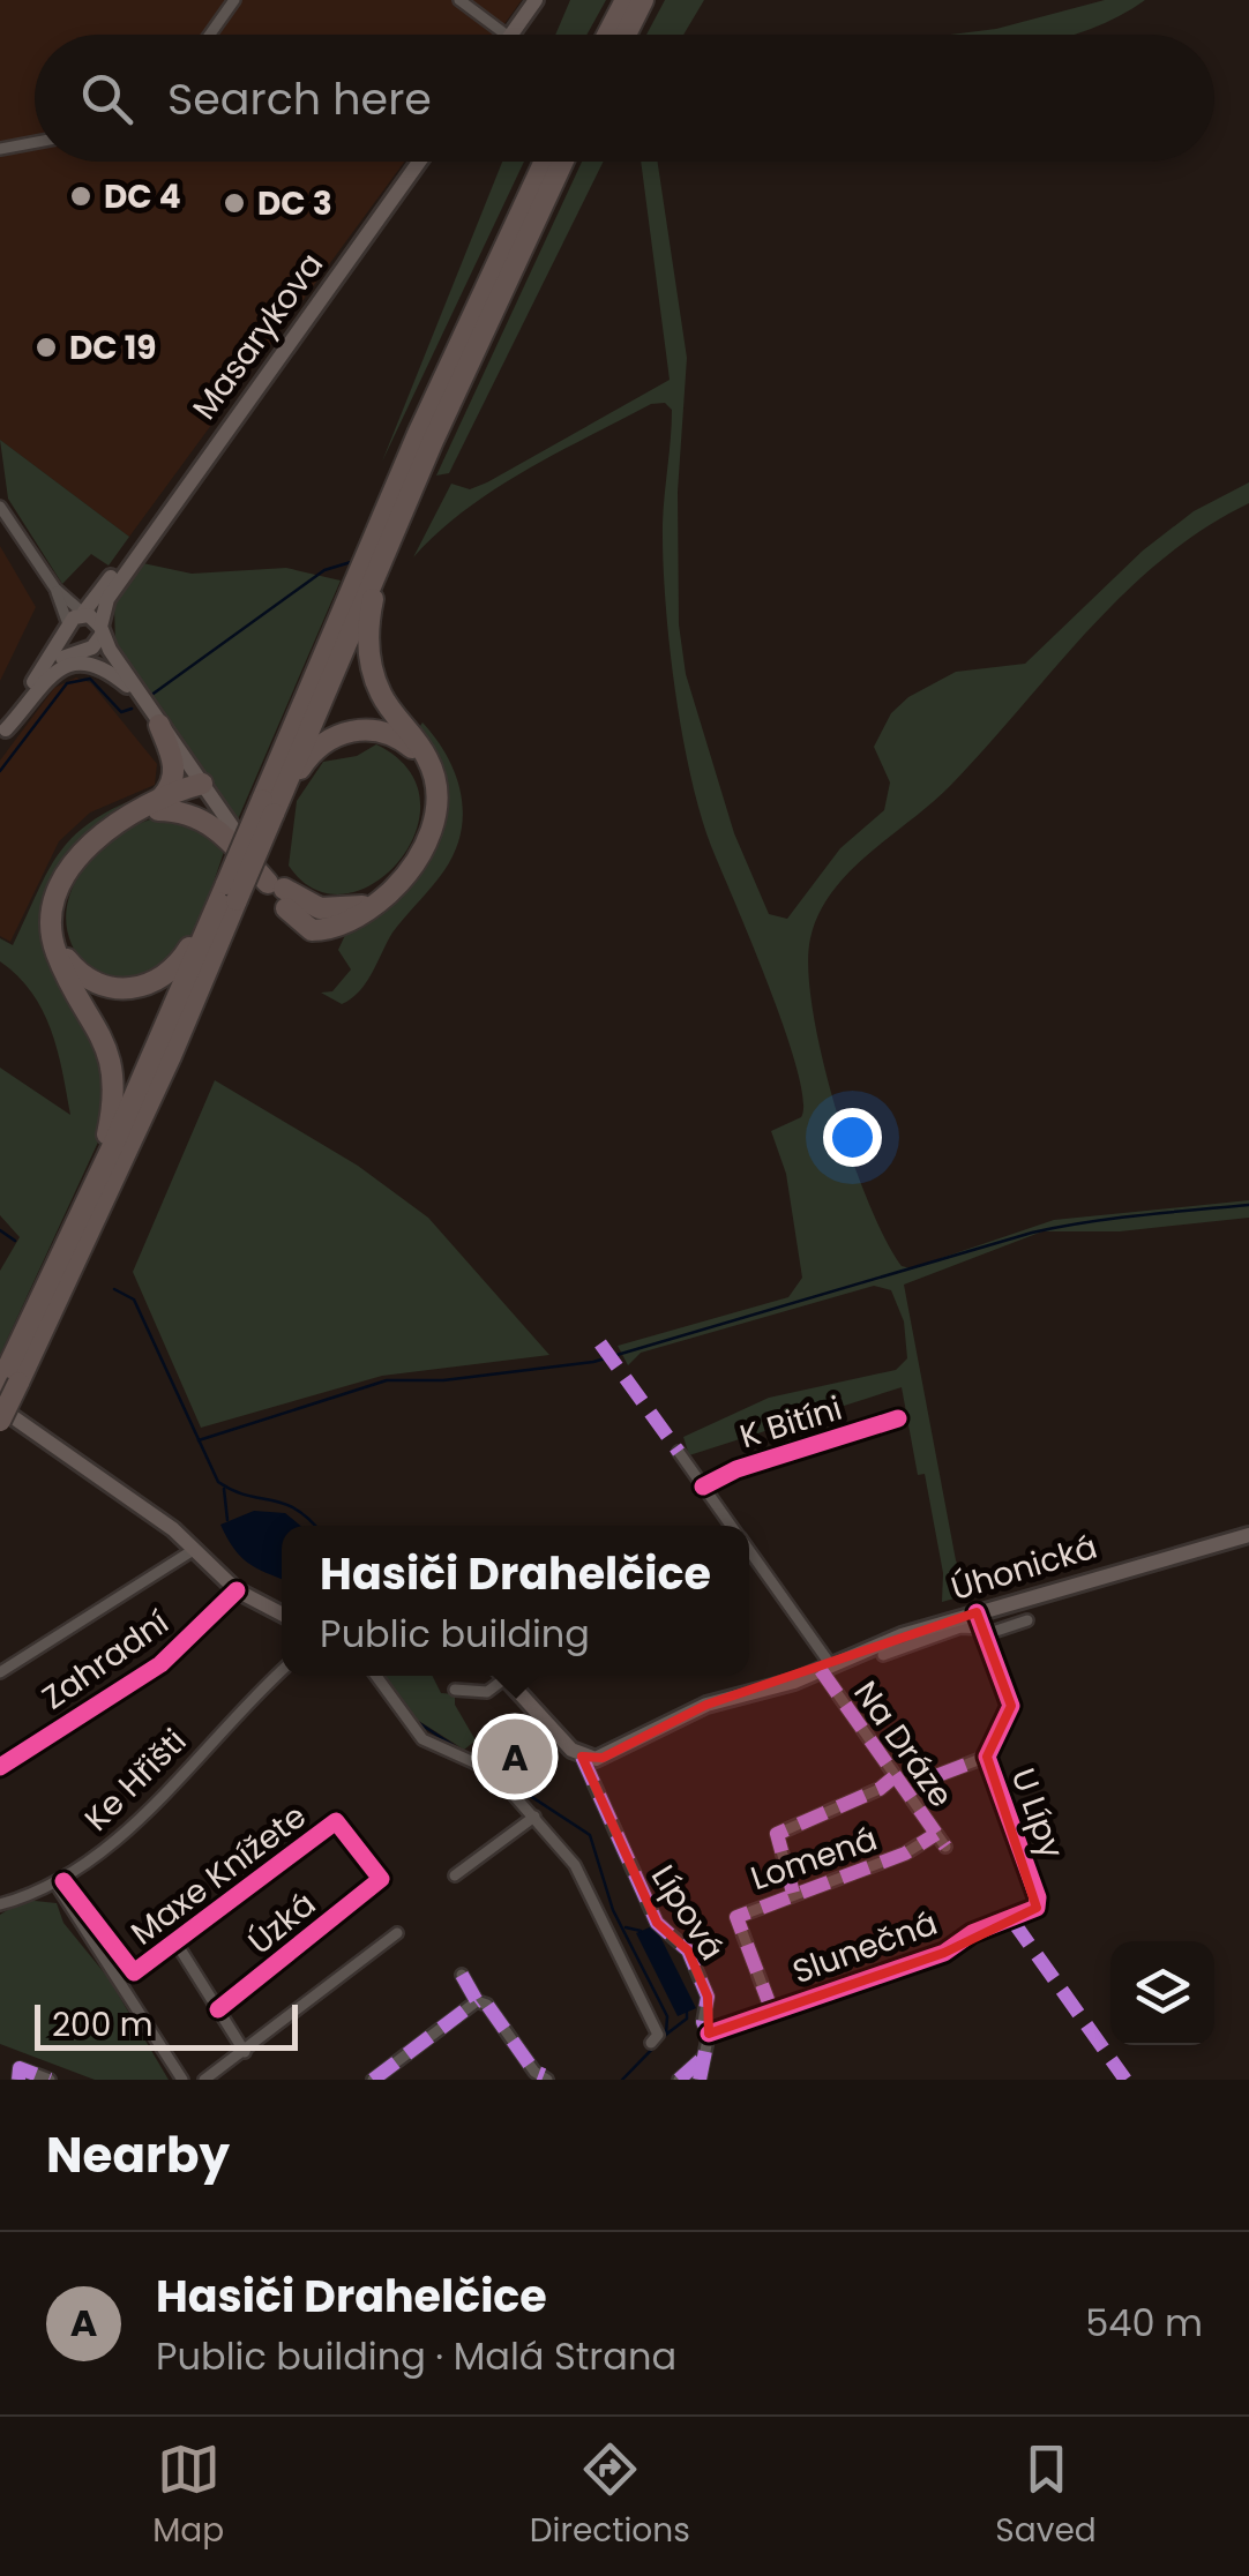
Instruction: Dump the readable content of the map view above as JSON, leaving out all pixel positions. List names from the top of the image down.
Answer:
{
  "streets": {
    "main road": ["Masarykova", "Úhonická"],
    "street": [
      "K Bitíni",
      "Zahradní",
      "Na Dráze",
      "Ke Hřišti",
      "U Lípy",
      "Lomená",
      "Maxe Knížete",
      "Lípová",
      "Úzká",
      "Slunečná"
    ]
  },
  "crossings": [
    ["K Bitíni", "Na Dráze"],
    ["Úhonická", "Na Dráze"],
    ["Úhonická", "U Lípy"],
    ["Úhonická", "Lípová"],
    ["Na Dráze", "Lomená"],
    ["Ke Hřišti", "Maxe Knížete"],
    ["U Lípy", "Slunečná"],
    ["Lomená", "Slunečná"],
    ["Maxe Knížete", "Úzká"],
    ["Lípová", "Slunečná"]
  ],
  "places": ["DC 4", "DC 3", "DC 19"],
  "scale_bar": "200 m",
  "page": {
    "search": "Search here",
    "popup": ["Hasiči Drahelčice", "Public building"],
    "pins": "A",
    "scale": "200 m",
    "heading": "Nearby",
    "list": [
      {
        "mark": "A",
        "name": "Hasiči Drahelčice",
        "note": "Public building · Malá Strana",
        "value": "540 m"
      }
    ],
    "nav": ["Map", "Directions", "Saved"]
  }
}
